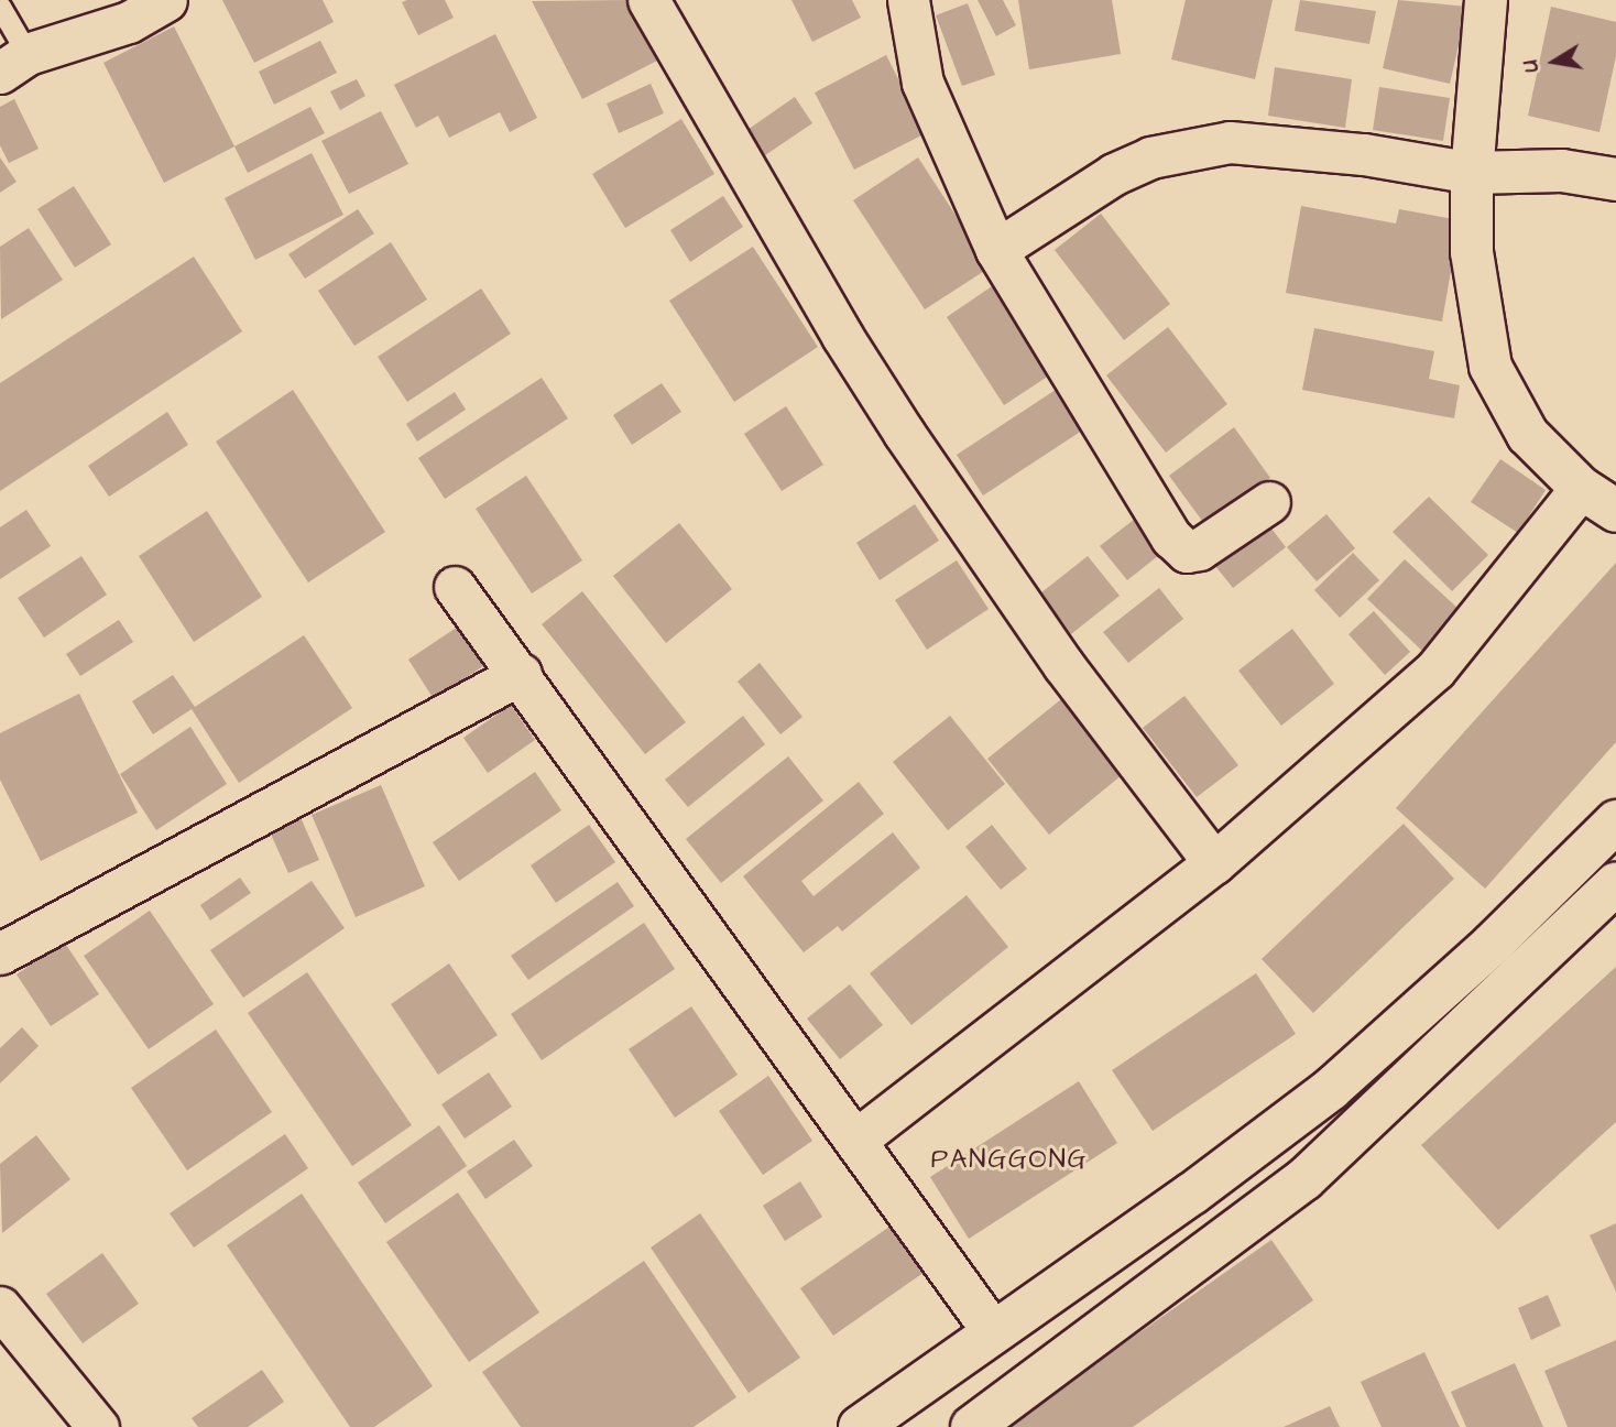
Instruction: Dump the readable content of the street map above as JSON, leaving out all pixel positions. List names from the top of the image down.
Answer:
{
  "districts": ["PANGGONG"],
  "north": "left"
}
